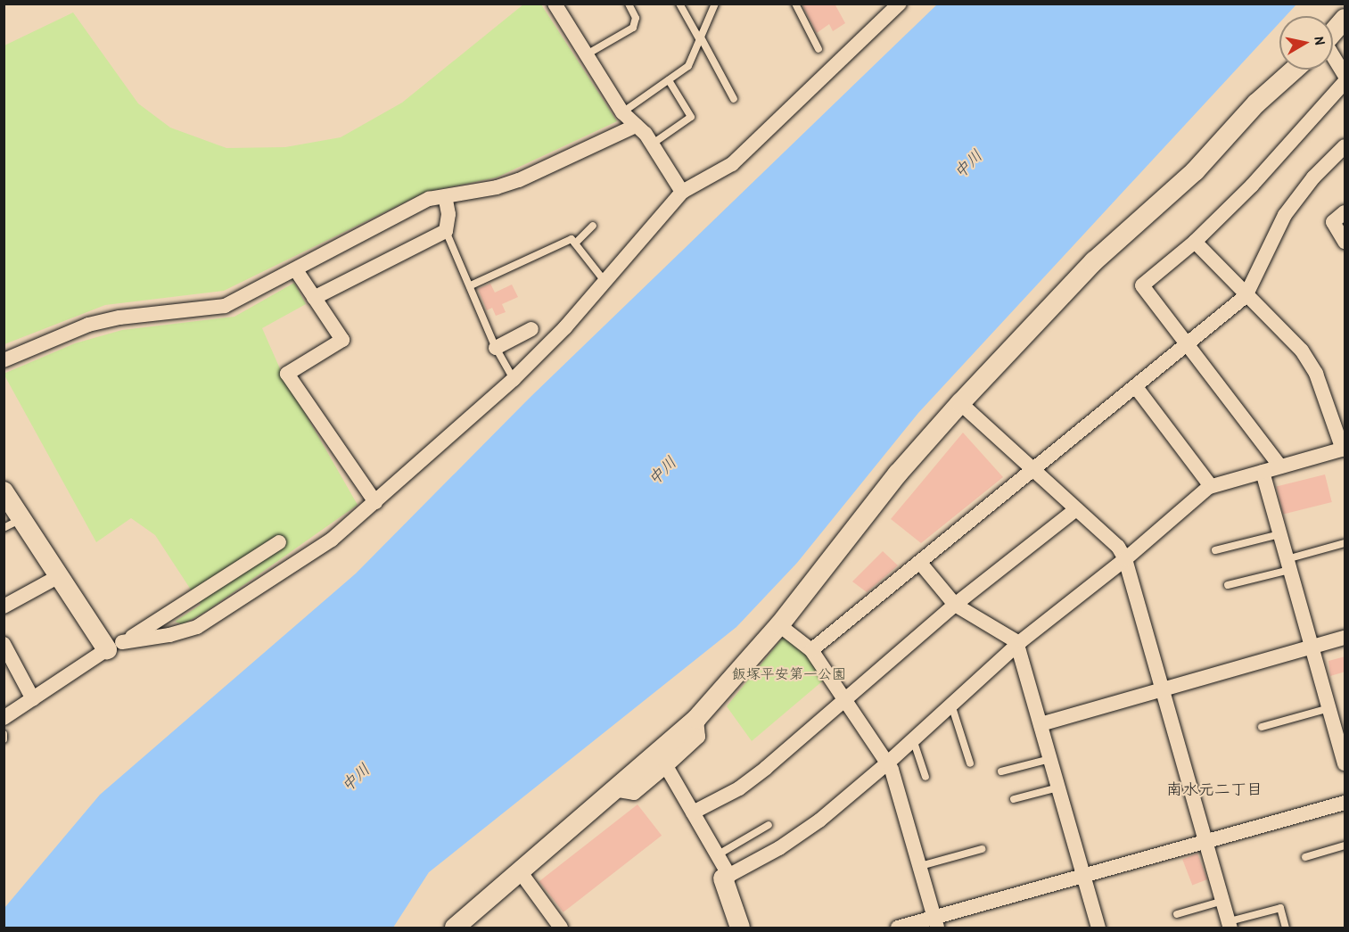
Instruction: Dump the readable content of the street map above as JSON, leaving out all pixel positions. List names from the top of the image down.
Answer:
{
  "districts": ["南水元二丁目"],
  "water": ["中川"],
  "parks": ["飯塚平安第一公園"],
  "north": "right"
}
